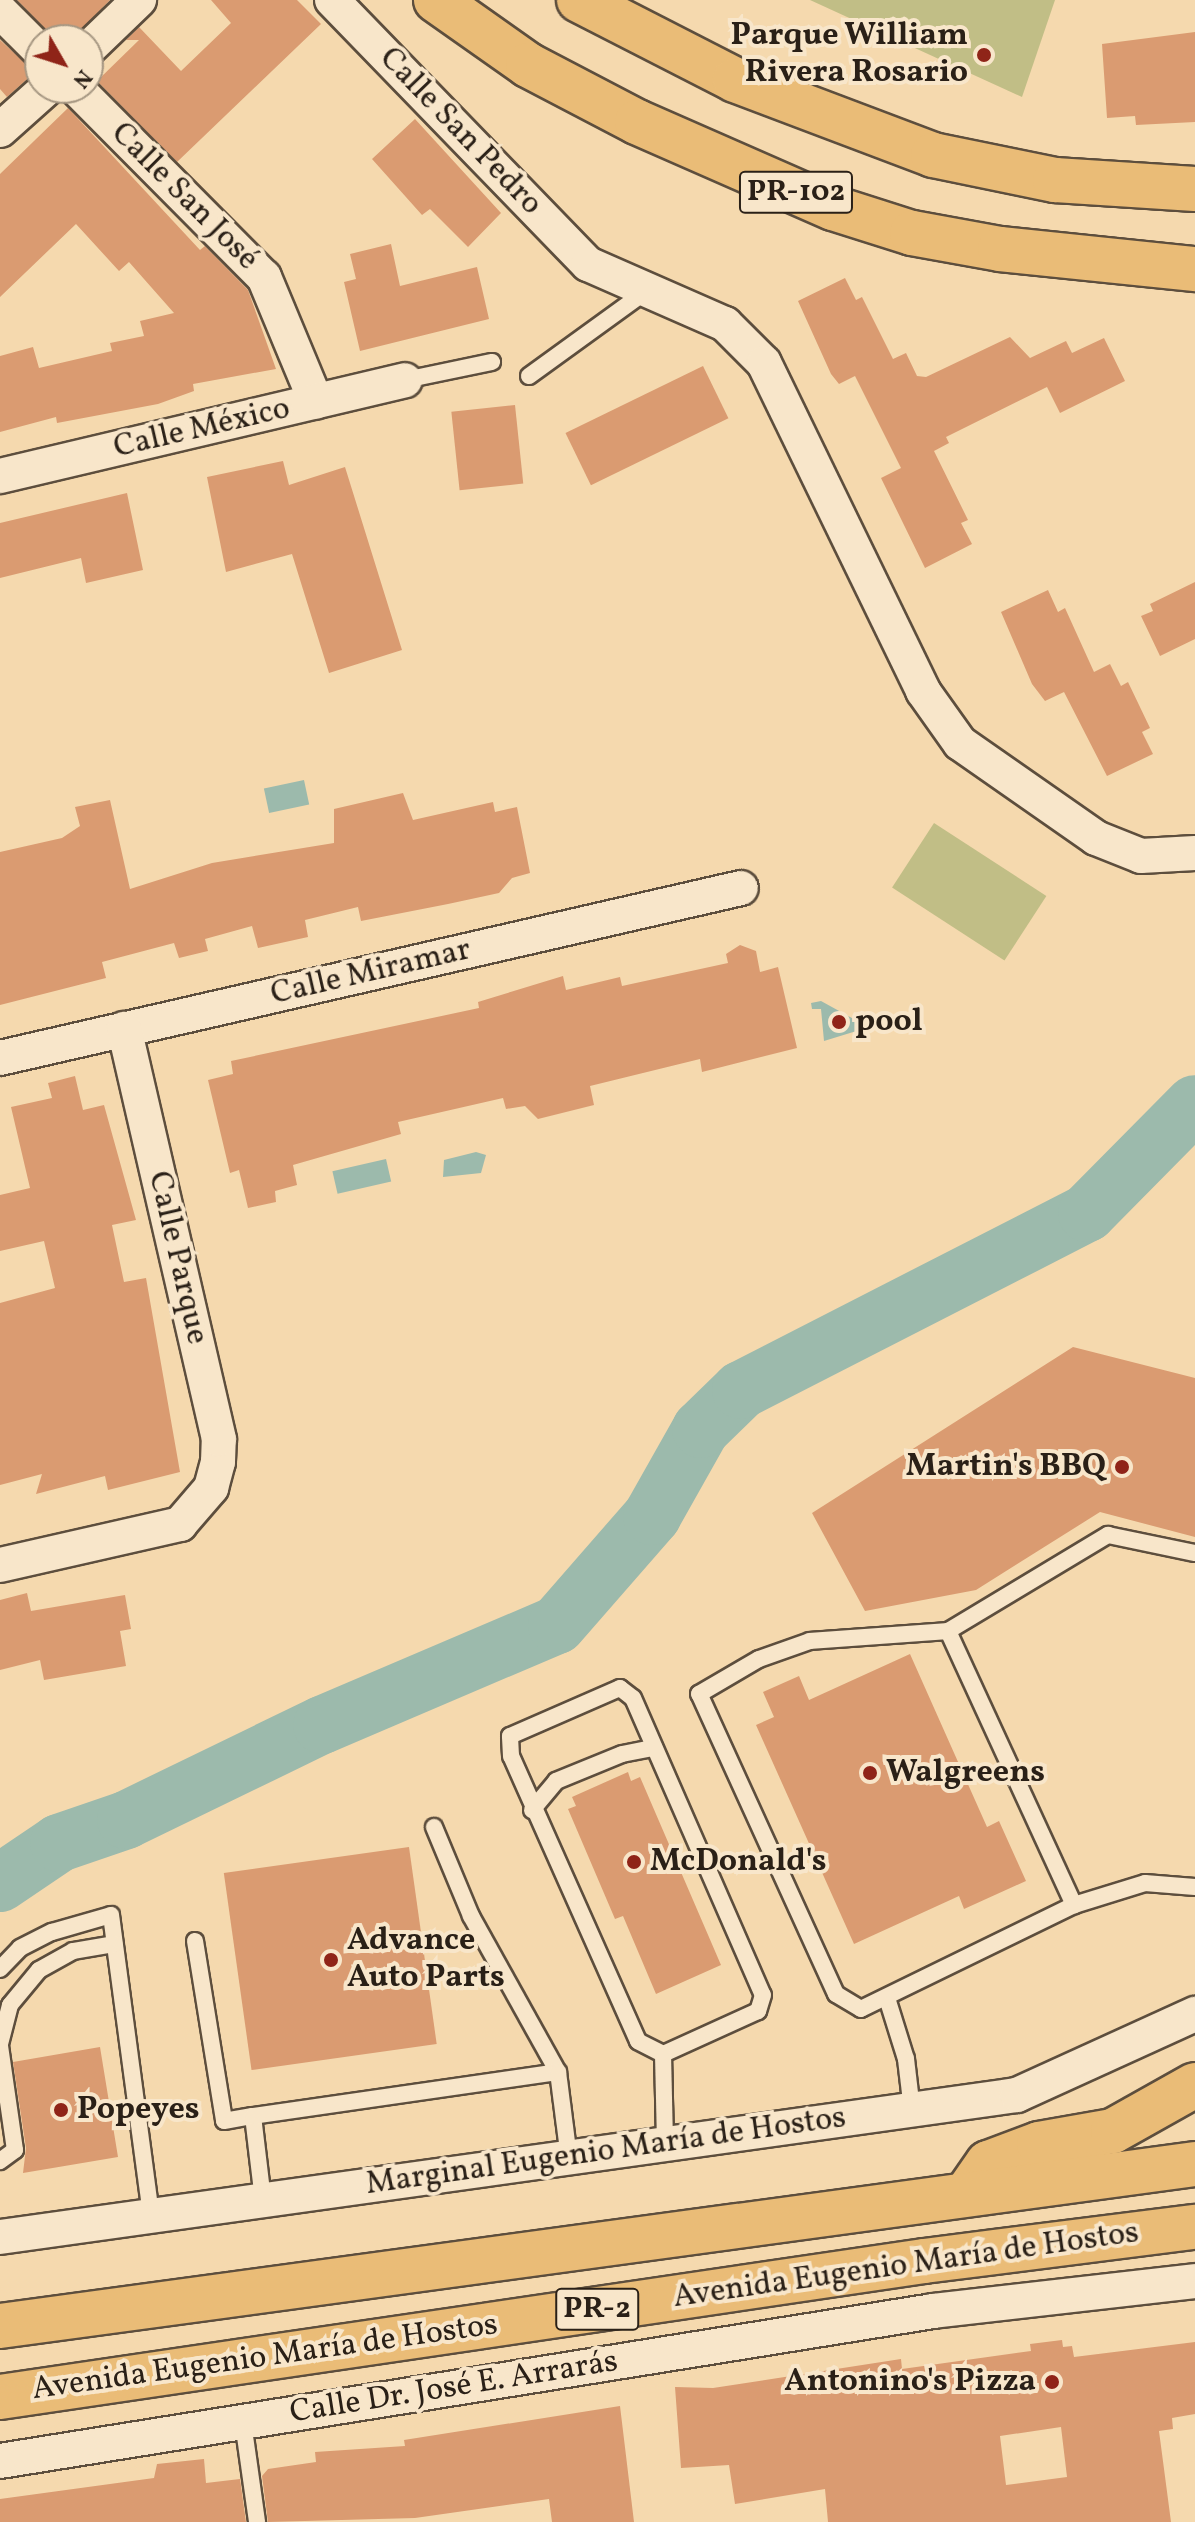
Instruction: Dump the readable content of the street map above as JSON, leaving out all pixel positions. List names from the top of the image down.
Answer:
{
  "streets": {
    "main road": ["PR-102", "Avenida Eugenio María de Hostos", "PR-2"],
    "street": [
      "Calle San Pedro",
      "Calle San José",
      "Calle México",
      "Calle Miramar",
      "Calle Parque",
      "Marginal Eugenio María de Hostos",
      "Calle Dr. José E. Arrarás"
    ]
  },
  "crossings": [
    ["Calle San José", "Calle México"],
    ["Calle Miramar", "Calle Parque"]
  ],
  "places": [
    "Parque William Rivera Rosario",
    "pool",
    "Martin's BBQ",
    "Walgreens",
    "McDonald's",
    "Advance Auto Parts",
    "Popeyes",
    "Antonino's Pizza"
  ],
  "north": "bottom right"
}
